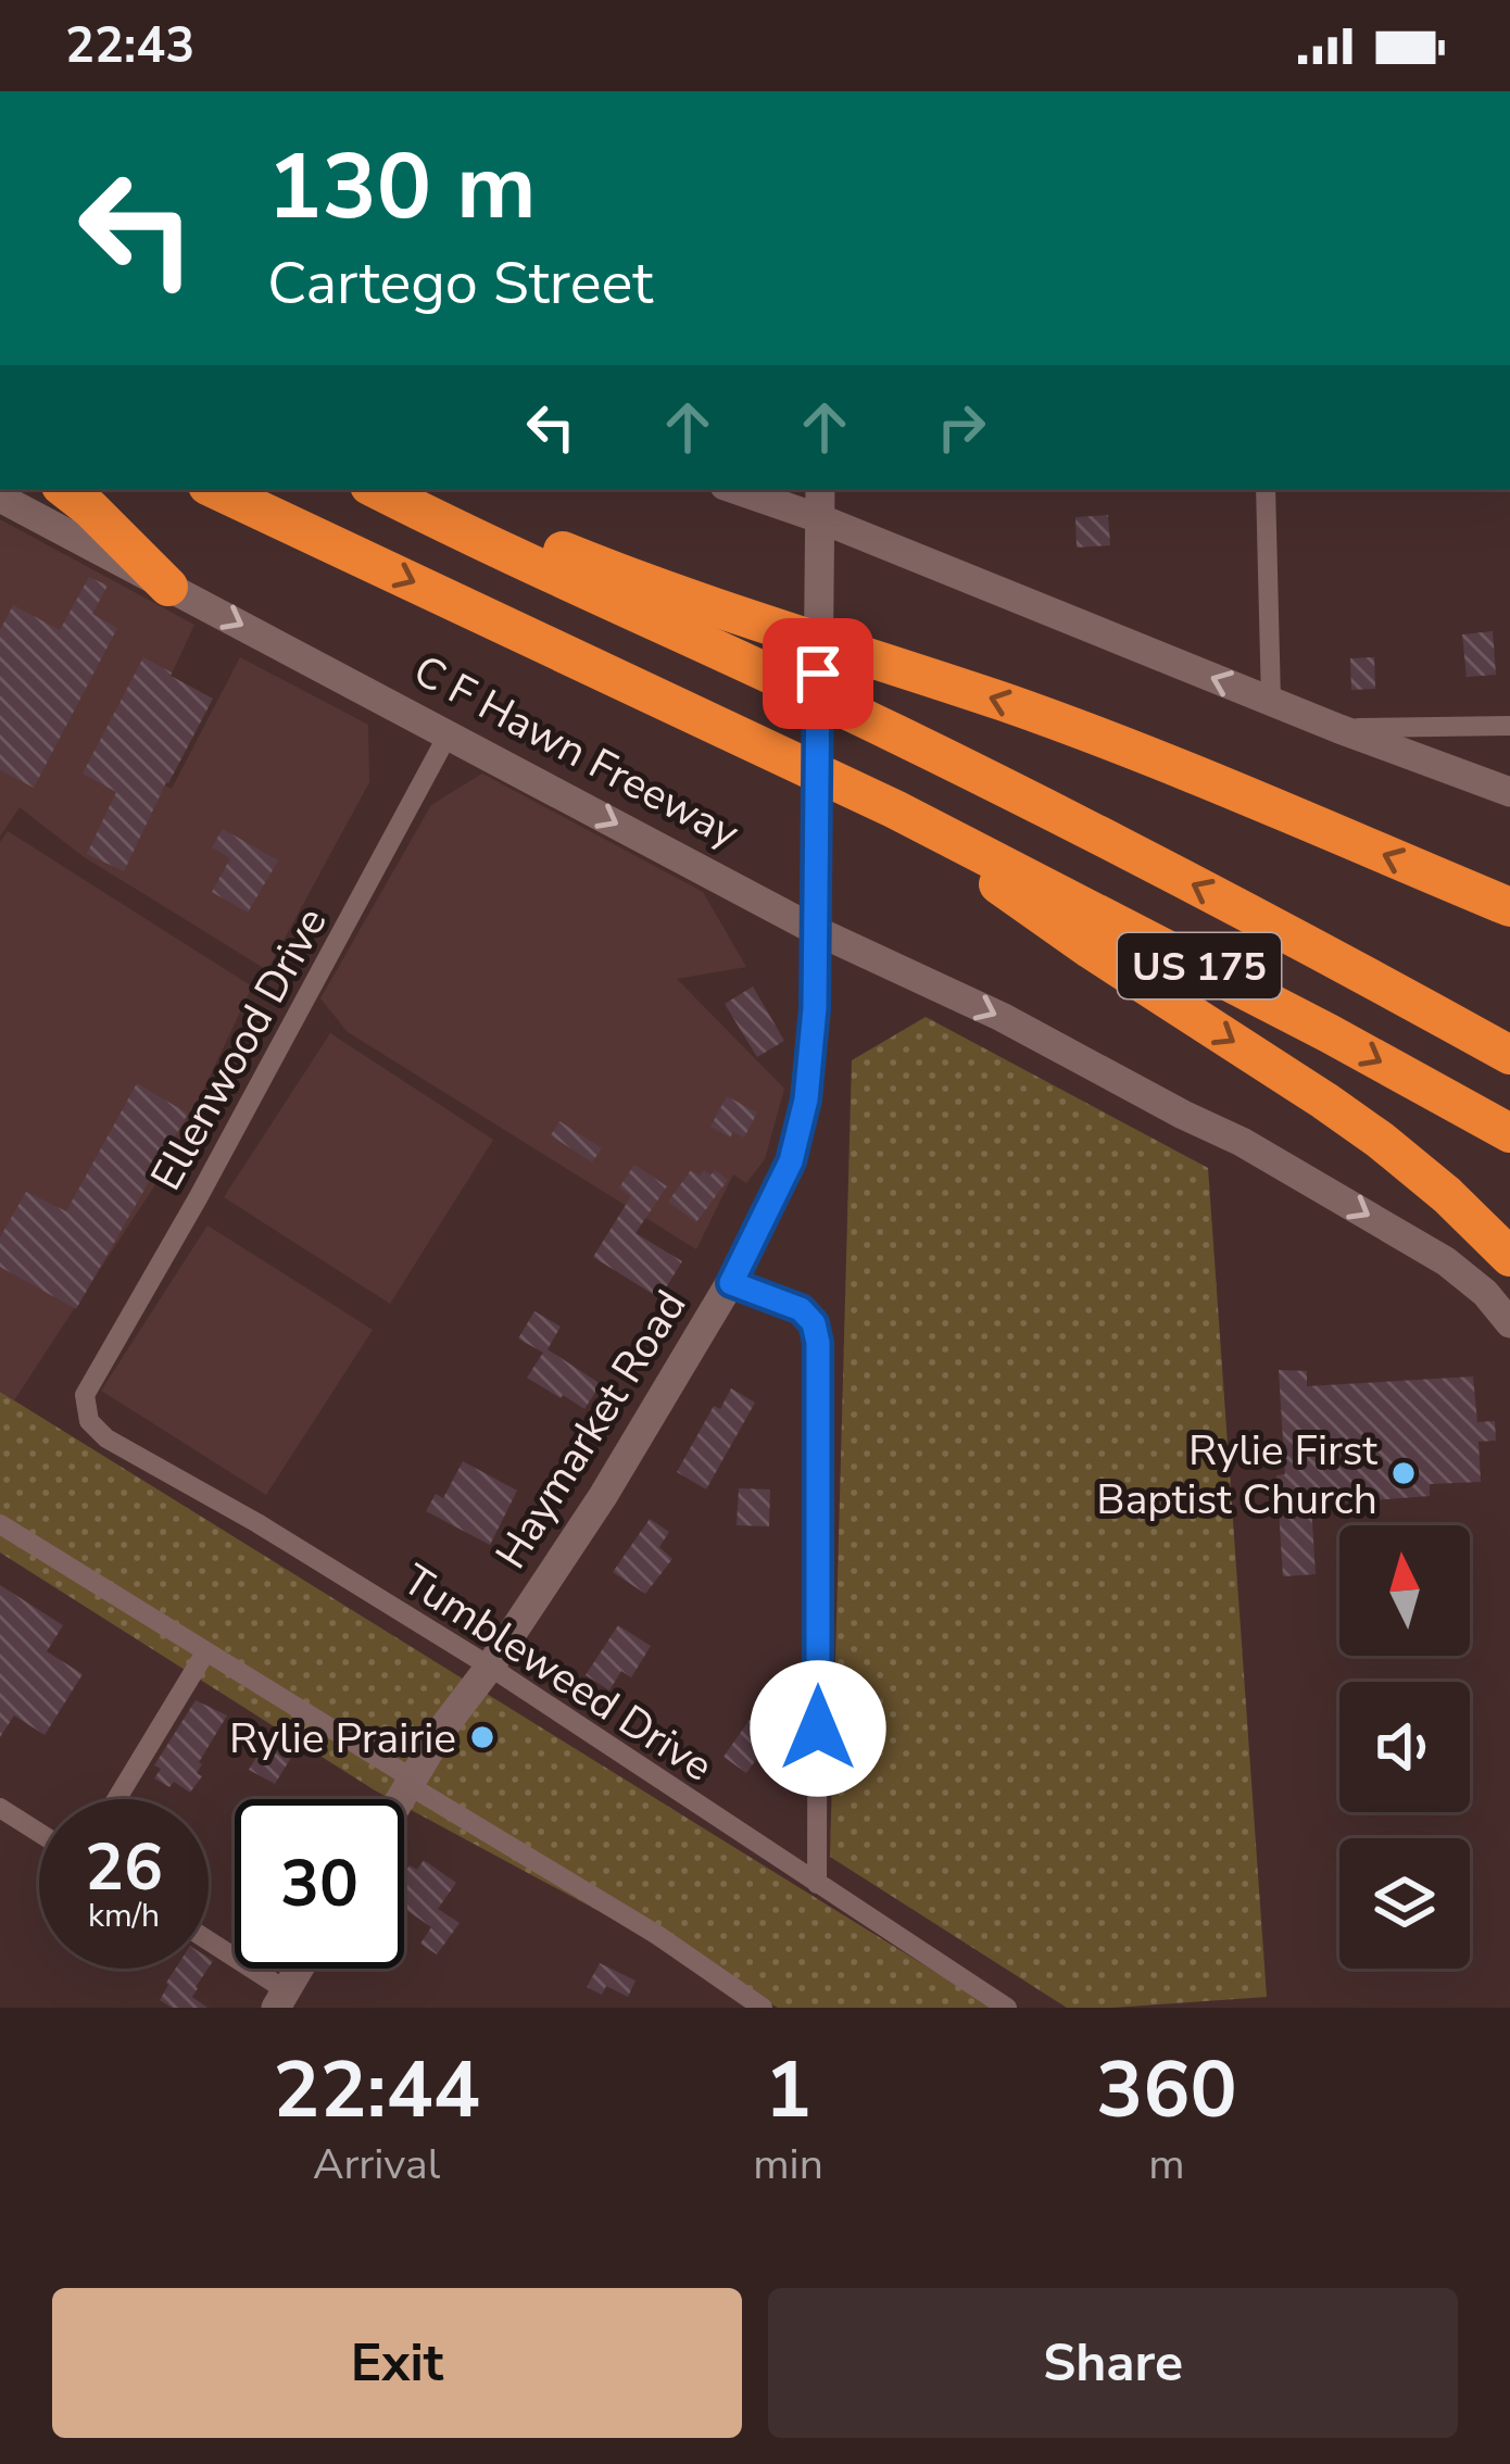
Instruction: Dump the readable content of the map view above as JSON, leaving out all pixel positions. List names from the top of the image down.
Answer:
{
  "streets": {
    "highway": ["C F Hawn Freeway", "US 175"],
    "main road": ["Haymarket Road"],
    "street": ["Ellenwood Drive", "Tumbleweed Drive"]
  },
  "crossings": [
    ["C F Hawn Freeway", "Ellenwood Drive"],
    ["C F Hawn Freeway", "Haymarket Road"],
    ["Ellenwood Drive", "Tumbleweed Drive"],
    ["Haymarket Road", "Tumbleweed Drive"]
  ],
  "one_way": ["C F Hawn Freeway"],
  "places": ["Rylie First Baptist Church", "Rylie Prairie"],
  "north": "top",
  "page": {
    "status": "22:43",
    "turn": ["130 m", "Cartego Street"],
    "speed": "26 km/h",
    "limit": "30",
    "eta": [
      "22:44",
      "Arrival",
      "1",
      "min",
      "360",
      "m"
    ],
    "buttons": ["Exit", "Share"]
  }
}
